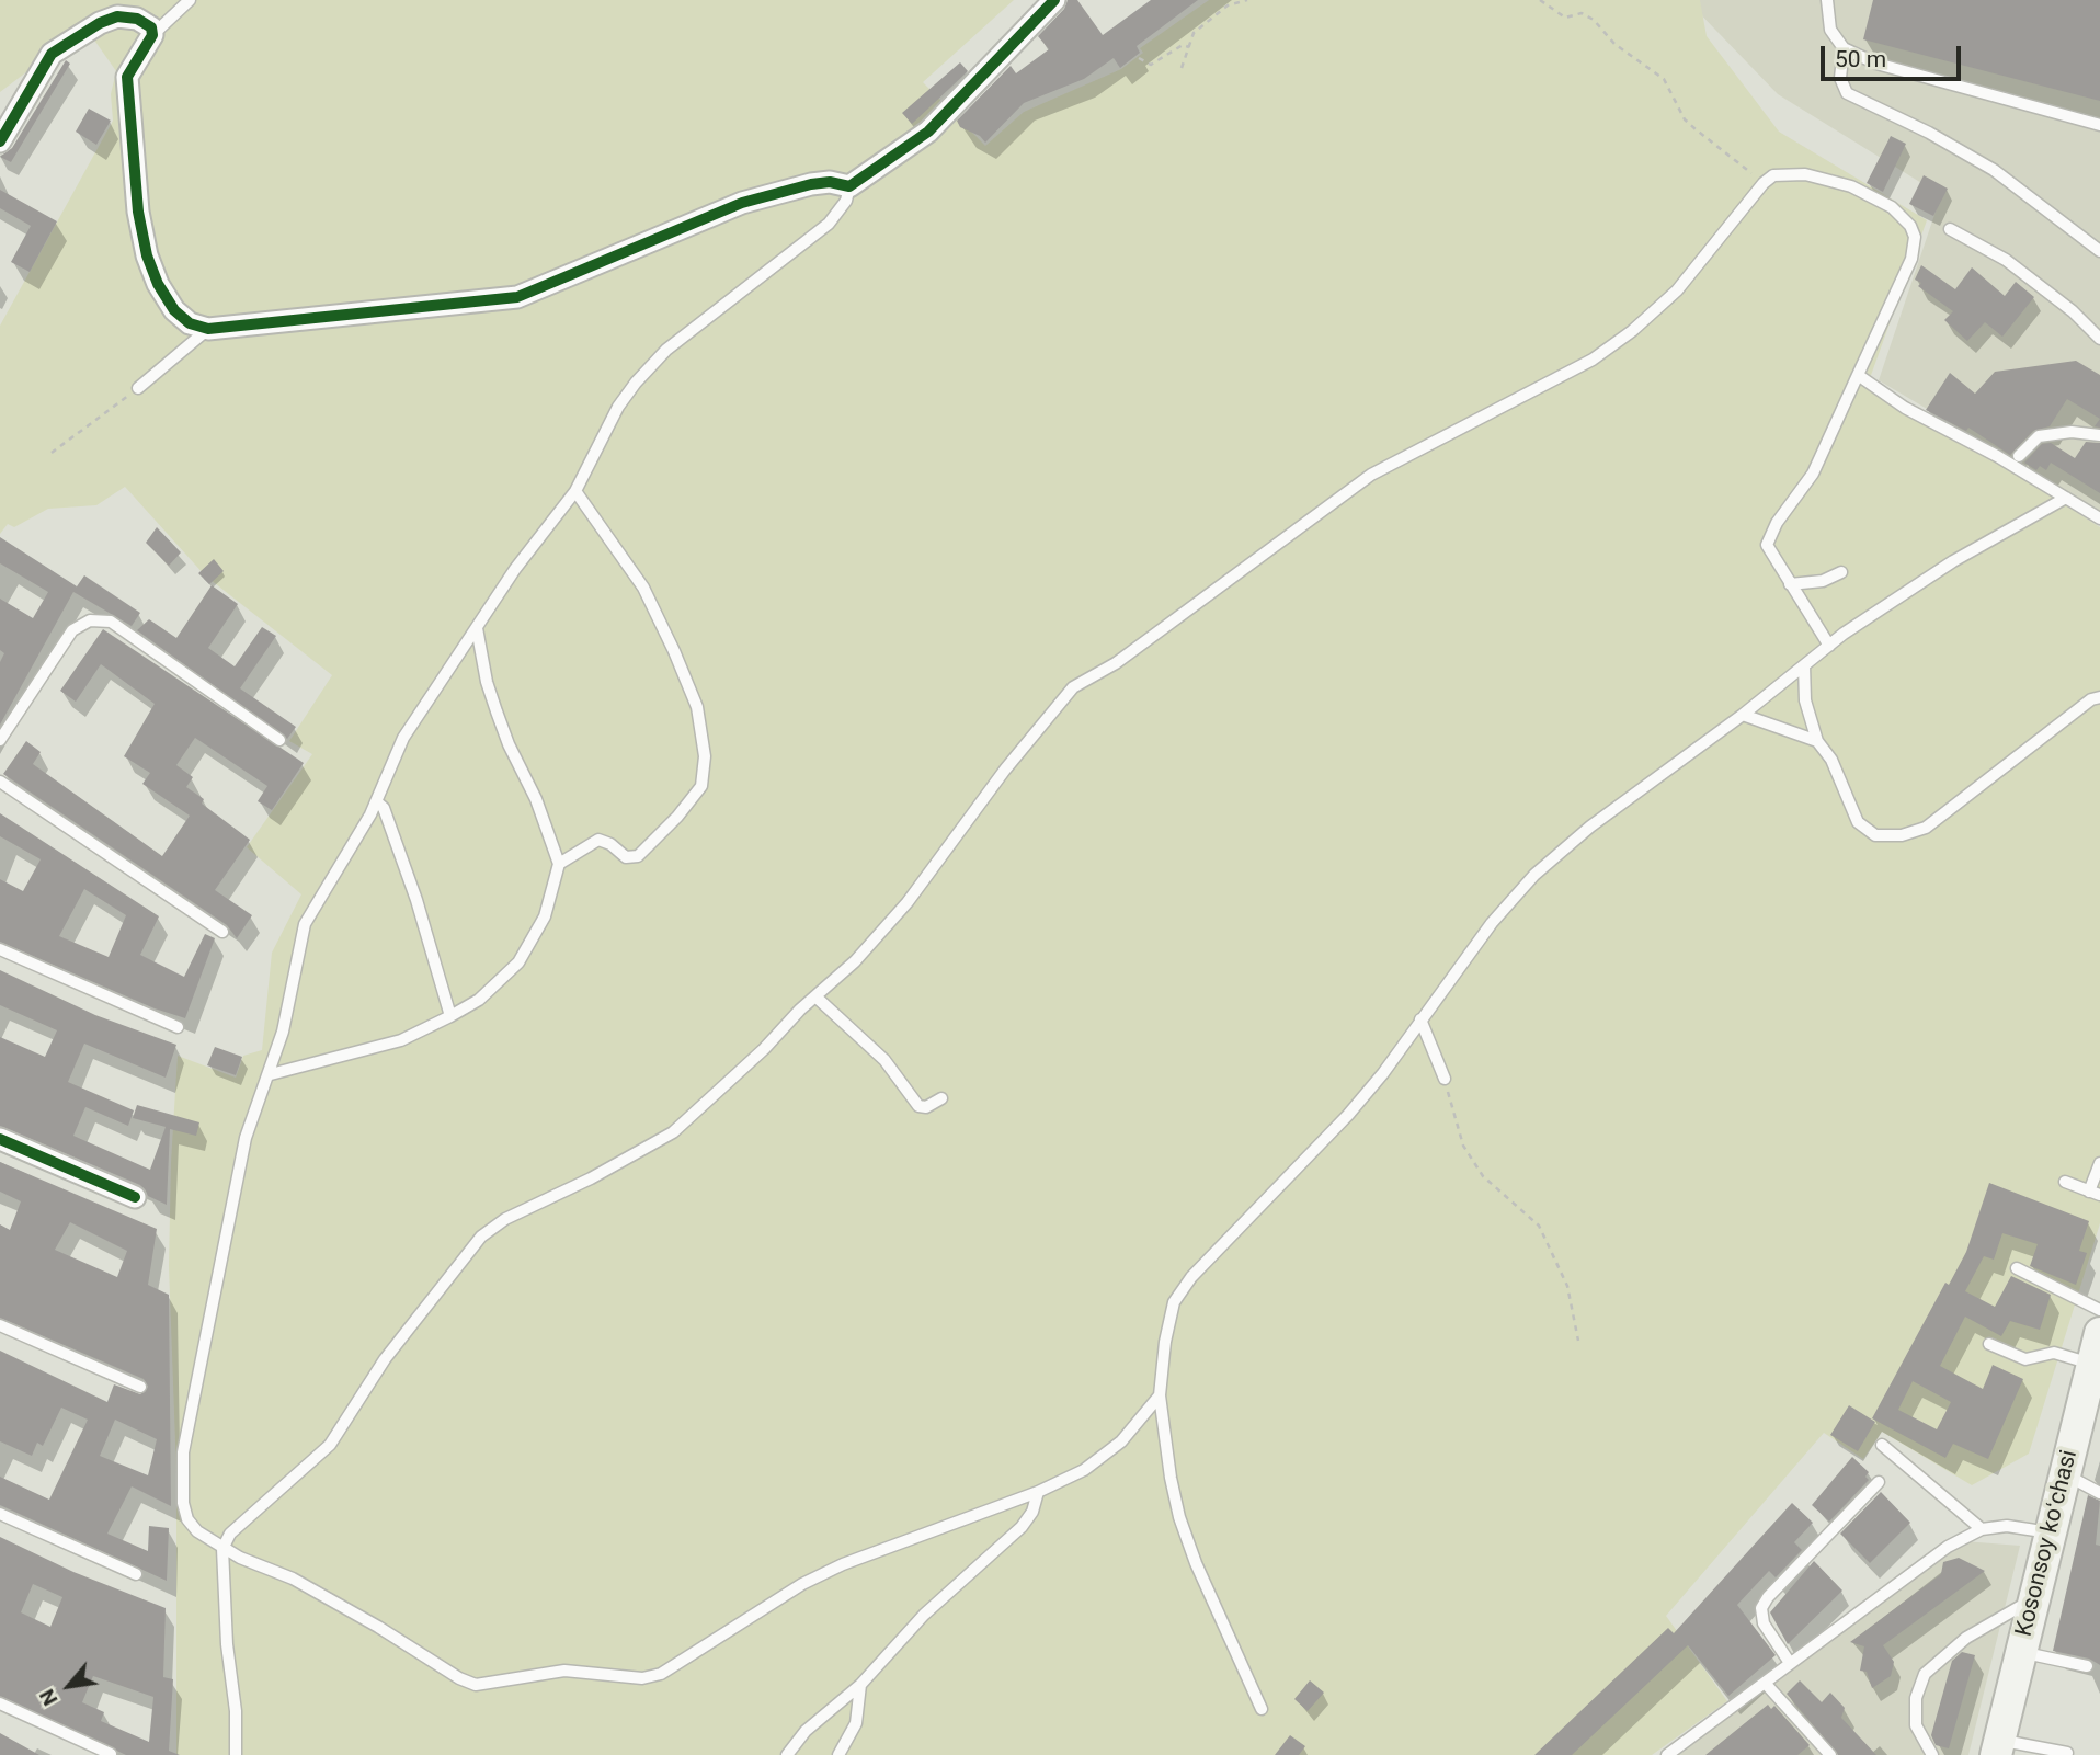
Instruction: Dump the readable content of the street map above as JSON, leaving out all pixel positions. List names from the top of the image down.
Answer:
{
  "streets": {
    "main road": ["Kosonsoy koʻchasi"]
  },
  "scale_bar": "50 m",
  "north": "bottom left"
}
